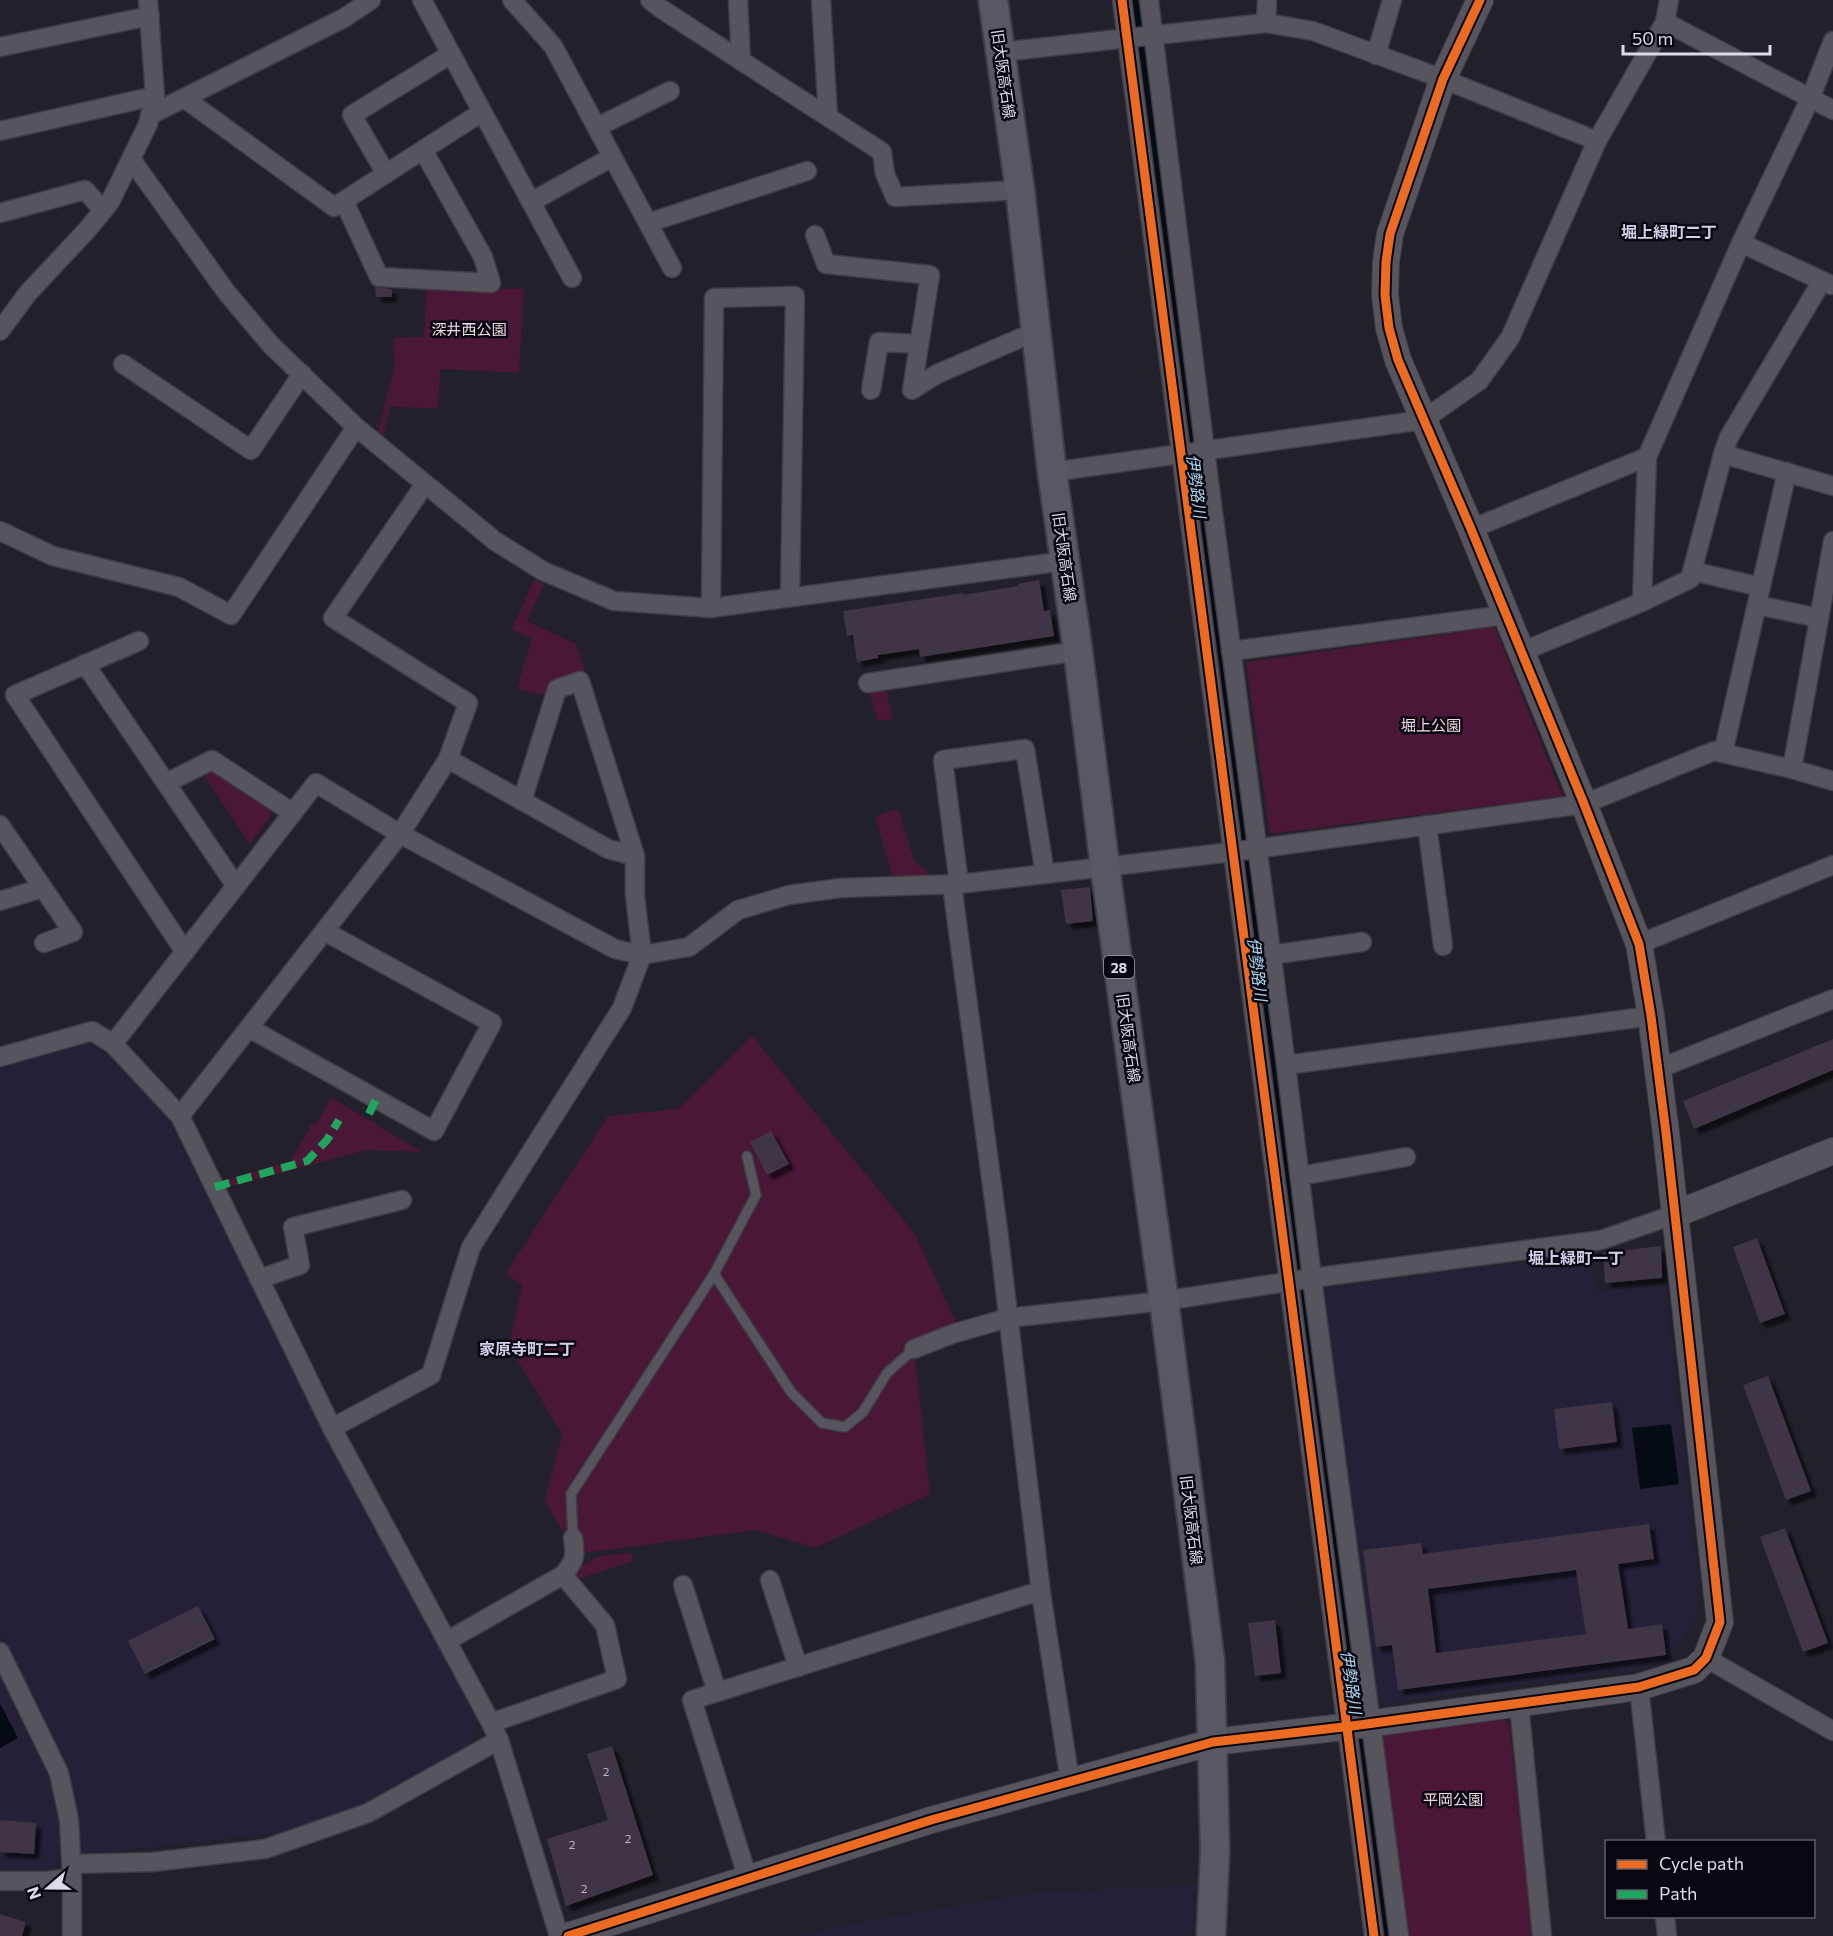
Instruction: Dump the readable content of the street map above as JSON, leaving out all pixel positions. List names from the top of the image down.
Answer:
{
  "streets": {
    "main road": ["旧大阪高石線", "28"]
  },
  "districts": ["堀上緑町二丁", "堀上緑町一丁", "家原寺町二丁"],
  "water": ["伊勢路川"],
  "parks": ["深井西公園", "堀上公園", "平岡公園"],
  "house_numbers": [
    "2",
    "2",
    "2",
    "2"
  ],
  "legend": ["Cycle path", "Path"],
  "scale_bar": "50 m",
  "north": "left"
}
